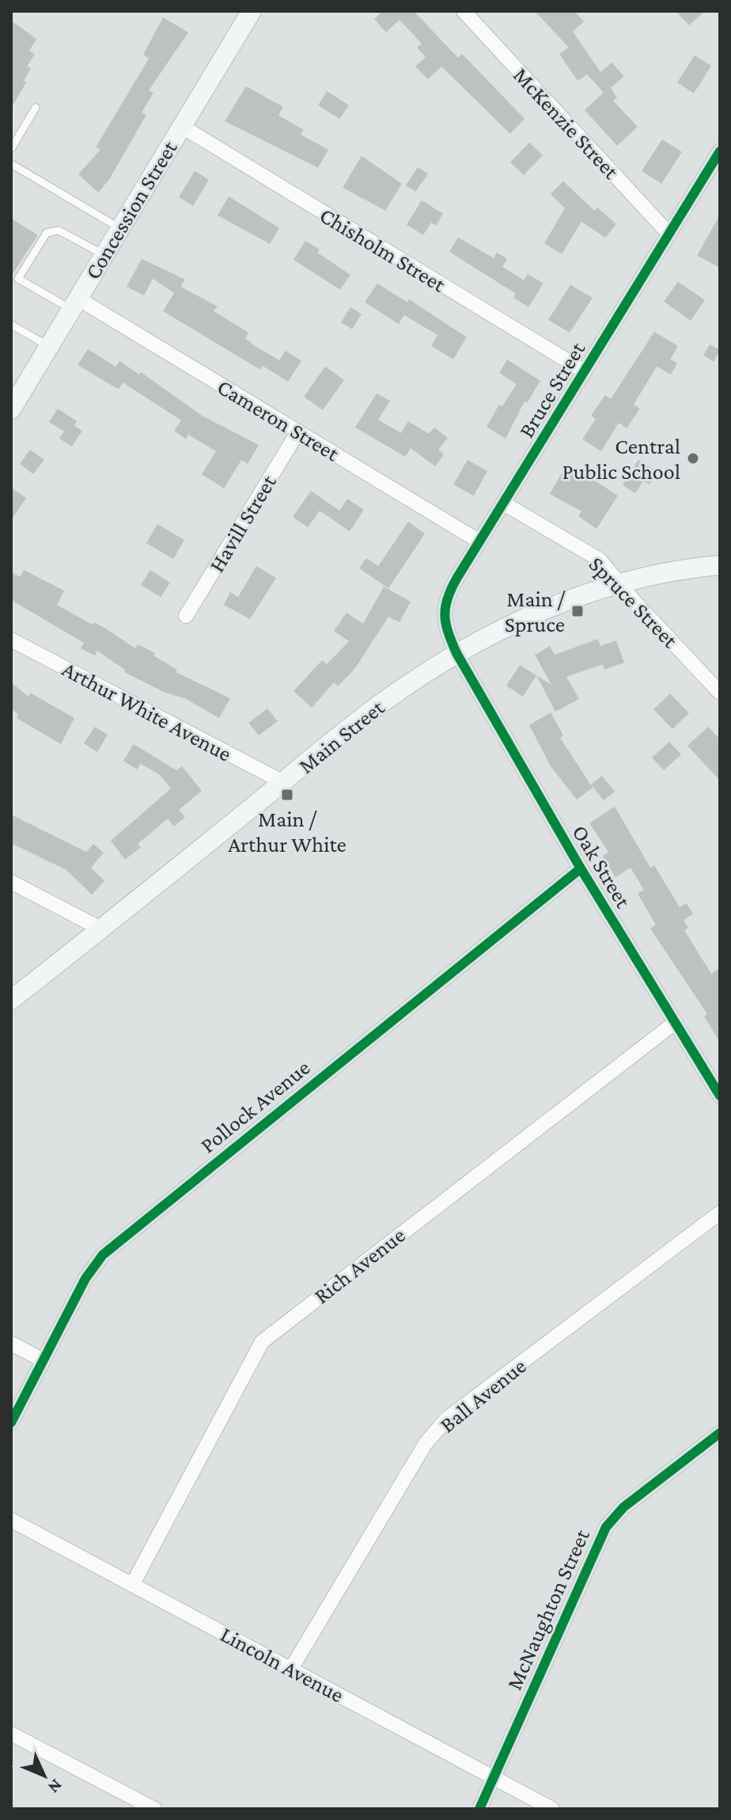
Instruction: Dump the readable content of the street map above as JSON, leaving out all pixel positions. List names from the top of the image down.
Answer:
{
  "streets": {
    "main road": ["Concession Street", "Main Street"],
    "street": [
      "McKenzie Street",
      "Chisholm Street",
      "Bruce Street",
      "Cameron Street",
      "Havill Street",
      "Spruce Street",
      "Arthur White Avenue",
      "Oak Street",
      "Pollock Avenue",
      "Rich Avenue",
      "Ball Avenue",
      "McNaughton Street",
      "Lincoln Avenue"
    ]
  },
  "crossings": [
    ["McKenzie Street", "Bruce Street"],
    ["Concession Street", "Chisholm Street"],
    ["Concession Street", "Cameron Street"],
    ["Chisholm Street", "Bruce Street"],
    ["Bruce Street", "Cameron Street"],
    ["Bruce Street", "Spruce Street"],
    ["Bruce Street", "Main Street"],
    ["Bruce Street", "Oak Street"],
    ["Cameron Street", "Havill Street"],
    ["Spruce Street", "Main Street"],
    ["Arthur White Avenue", "Main Street"],
    ["Main Street", "Oak Street"],
    ["Oak Street", "Pollock Avenue"],
    ["Oak Street", "Rich Avenue"],
    ["Rich Avenue", "Lincoln Avenue"],
    ["Ball Avenue", "Lincoln Avenue"],
    ["McNaughton Street", "Lincoln Avenue"]
  ],
  "places": {
    "other": ["Central Public School"],
    "transit": ["Main / Spruce", "Main / Arthur White"]
  },
  "north": "bottom right"
}
